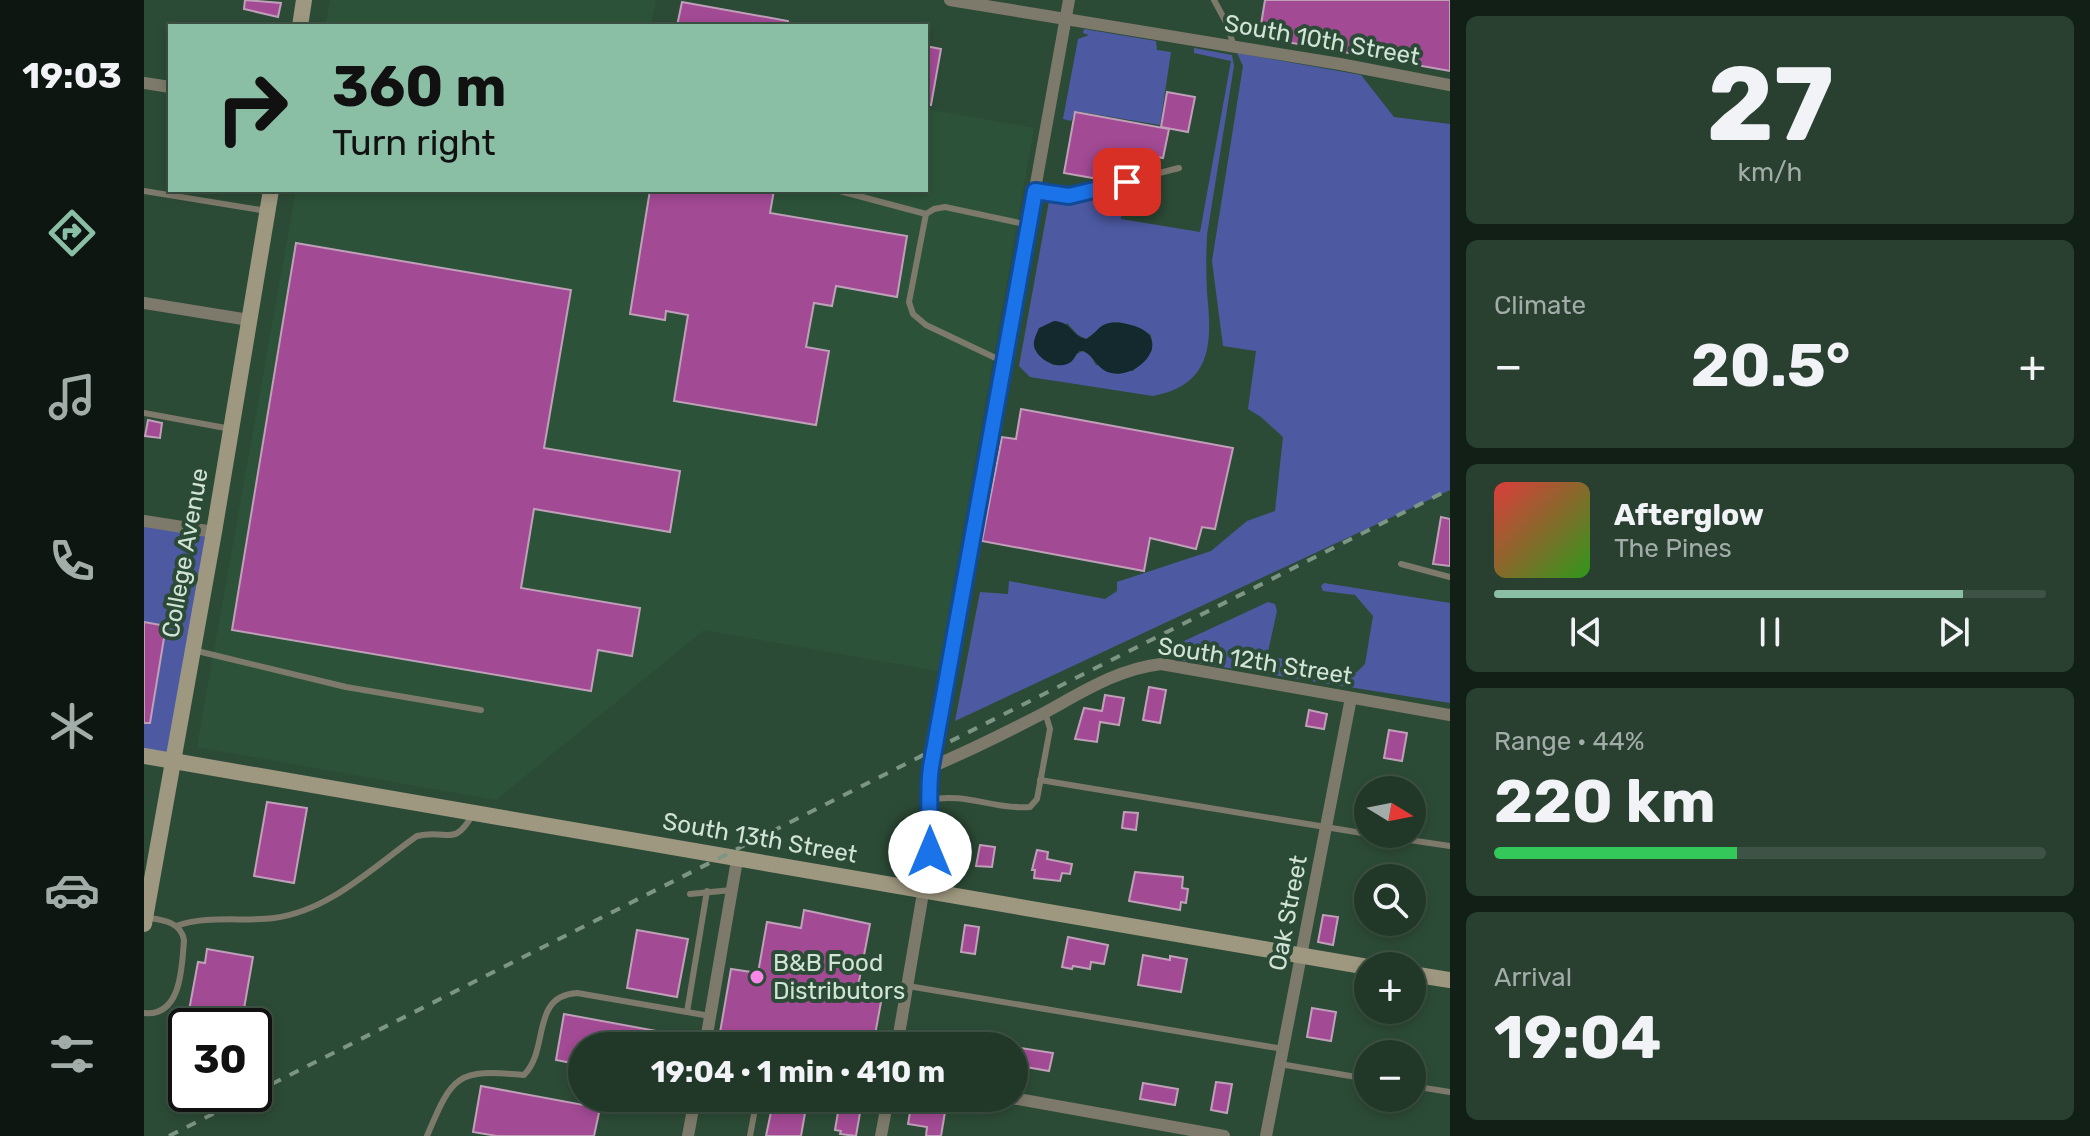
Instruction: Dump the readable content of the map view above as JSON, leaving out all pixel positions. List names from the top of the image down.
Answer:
{
  "streets": {
    "main road": ["College Avenue", "South 13th Street"],
    "street": ["South 10th Street", "South 12th Street", "Oak Street"]
  },
  "crossings": [
    ["College Avenue", "South 13th Street"],
    ["South 12th Street", "Oak Street"],
    ["South 13th Street", "Oak Street"]
  ],
  "places": ["B&B Food Distributors"],
  "north": "right",
  "page": {
    "tabs": "19:03",
    "tile": [
      ["27", "km/h"],
      "Climate",
      ["Range · 44%", "220 km"],
      ["Arrival", "19:04"]
    ],
    "turn": ["360 m", "Turn right"],
    "heat": ["−", "20.5°", "+"],
    "song": ["Afterglow", "The Pines"],
    "map_buttons": ["+", "−"],
    "limit": "30",
    "trip": "19:04 · 1 min · 410 m"
  }
}
